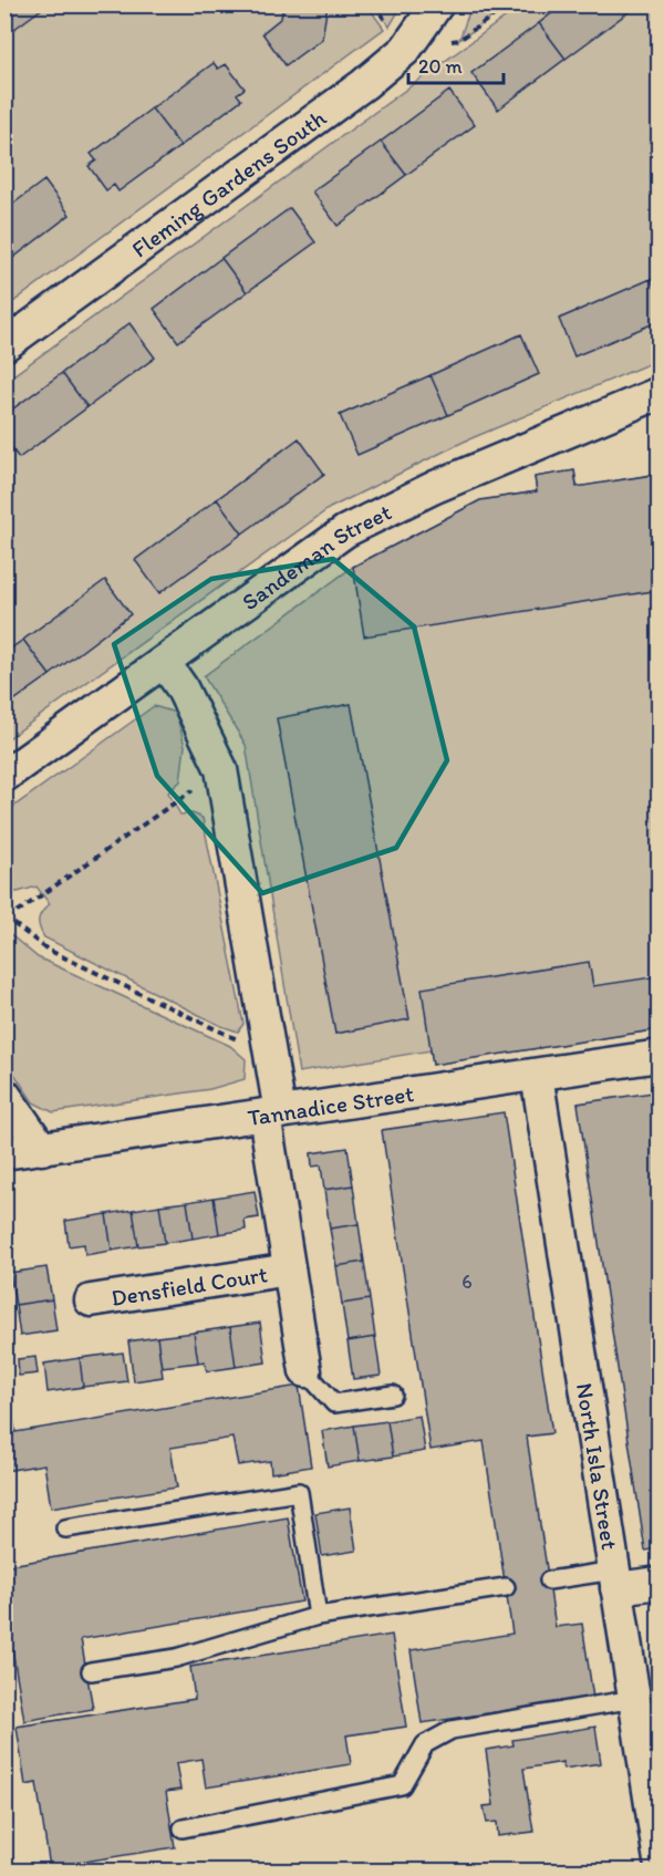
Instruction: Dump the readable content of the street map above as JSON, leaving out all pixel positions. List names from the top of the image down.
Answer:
{
  "streets": {
    "street": [
      "Fleming Gardens South",
      "Sandeman Street",
      "Tannadice Street",
      "Densfield Court",
      "North Isla Street"
    ]
  },
  "crossings": [
    ["Sandeman Street", "Densfield Court"],
    ["Tannadice Street", "Densfield Court"],
    ["Tannadice Street", "North Isla Street"]
  ],
  "house_numbers": ["6"],
  "scale_bar": "20 m"
}
